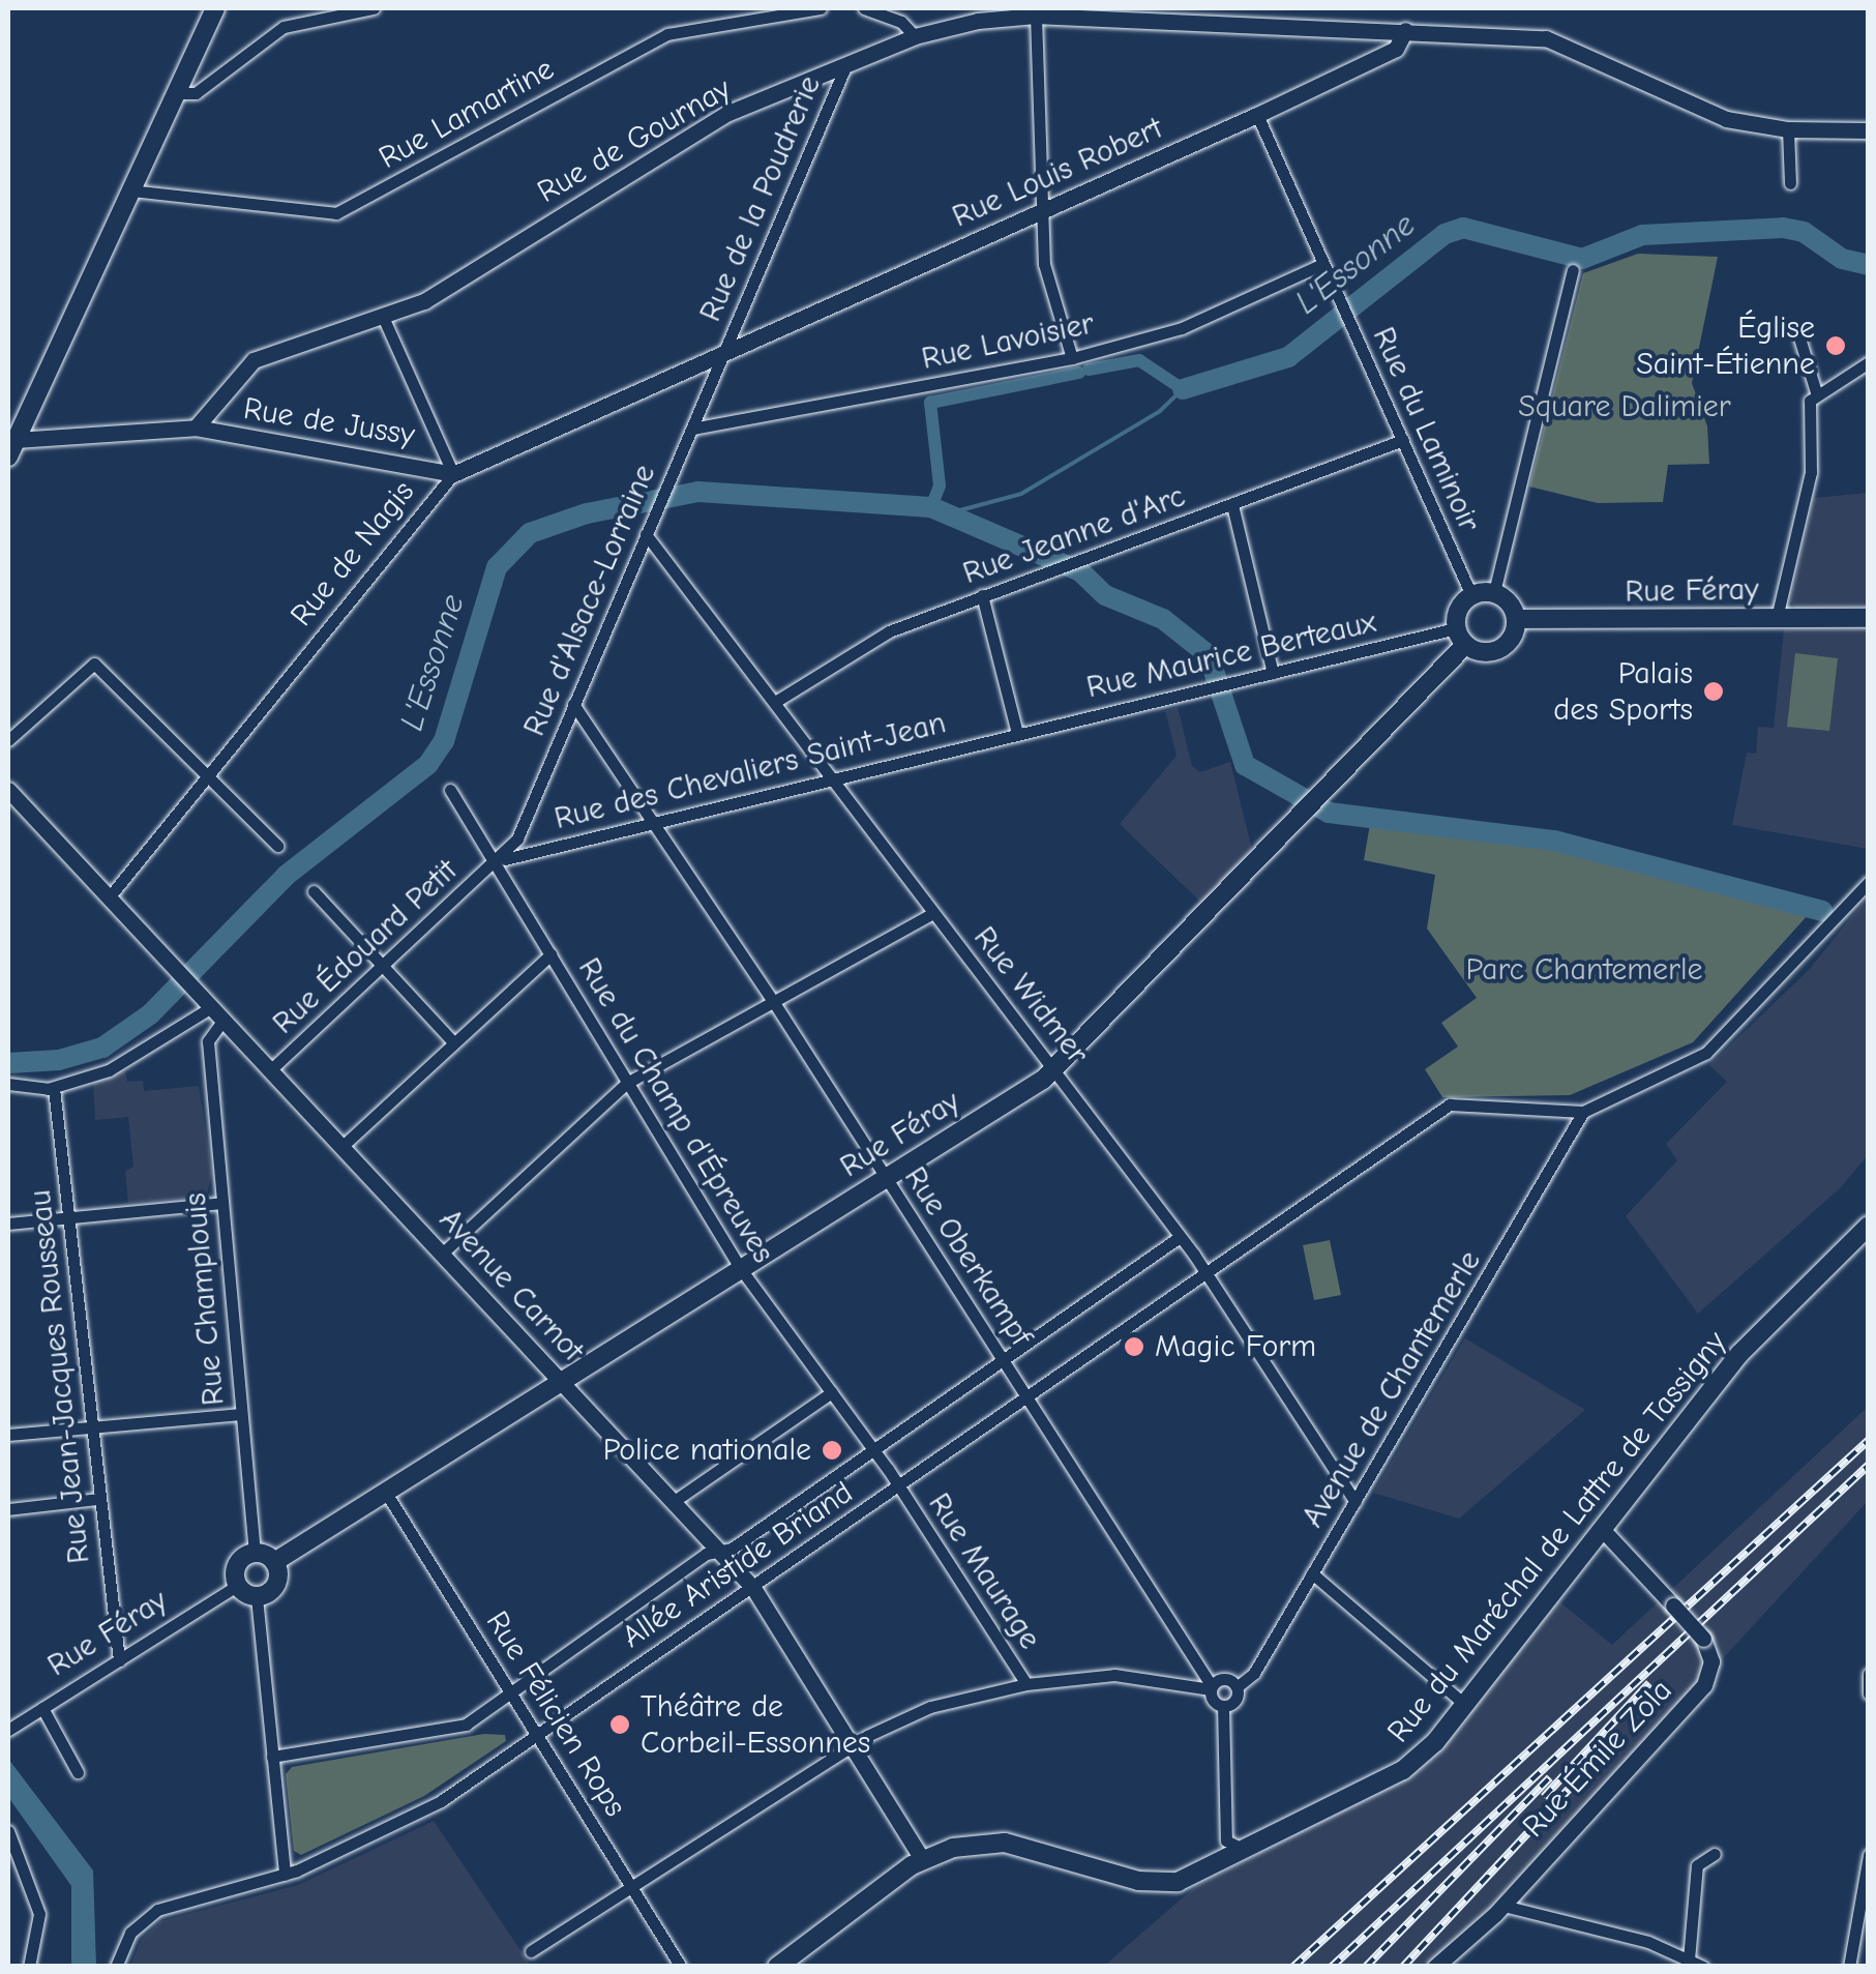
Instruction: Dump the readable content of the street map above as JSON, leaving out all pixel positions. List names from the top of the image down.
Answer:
{
  "streets": {
    "main road": ["Rue Féray", "Rue du Maréchal de Lattre de Tassigny"],
    "street": [
      "Rue Lamartine",
      "Rue de Gournay",
      "Rue Louis Robert",
      "Rue de la Poudrerie",
      "Rue Lavoisier",
      "Rue de Jussy",
      "Rue du Laminoir",
      "Rue Jeanne d'Arc",
      "Rue de Nagis",
      "Rue d'Alsace-Lorraine",
      "Rue Maurice Berteaux",
      "Rue des Chevaliers Saint-Jean",
      "Rue Édouard Petit",
      "Rue Widmer",
      "Rue du Champ d'Épreuves",
      "Rue Oberkampf",
      "Avenue Carnot",
      "Rue Champlouis",
      "Rue Jean-Jacques Rousseau",
      "Avenue de Chantemerle",
      "Allée Aristide Briand",
      "Rue Maurage",
      "Rue Félicien Rops",
      "Rue Émile Zola"
    ]
  },
  "crossings": [
    ["Rue de Gournay", "Rue Louis Robert"],
    ["Rue de Gournay", "Rue de la Poudrerie"],
    ["Rue de Gournay", "Rue de Jussy"],
    ["Rue Louis Robert", "Rue de la Poudrerie"],
    ["Rue Louis Robert", "Rue du Laminoir"],
    ["Rue Louis Robert", "Rue de Nagis"],
    ["Rue Louis Robert", "Rue d'Alsace-Lorraine"],
    ["Rue de la Poudrerie", "Rue de Nagis"],
    ["Rue de la Poudrerie", "Rue d'Alsace-Lorraine"],
    ["Rue Lavoisier", "Rue du Laminoir"],
    ["Rue Lavoisier", "Rue d'Alsace-Lorraine"],
    ["Rue de Jussy", "Rue de Nagis"],
    ["Rue du Laminoir", "Rue Jeanne d'Arc"],
    ["Rue du Laminoir", "Rue Féray"],
    ["Rue du Laminoir", "Rue Maurice Berteaux"],
    ["Rue Jeanne d'Arc", "Rue Widmer"],
    ["Rue de Nagis", "Rue d'Alsace-Lorraine"],
    ["Rue de Nagis", "Avenue Carnot"],
    ["Rue Féray", "Rue Maurice Berteaux"],
    ["Rue Féray", "Rue Widmer"],
    ["Rue Féray", "Rue du Champ d'Épreuves"],
    ["Rue Féray", "Rue Oberkampf"],
    ["Rue Féray", "Avenue Carnot"],
    ["Rue Féray", "Rue Champlouis"],
    ["Rue Féray", "Rue Jean-Jacques Rousseau"],
    ["Rue Féray", "Rue Félicien Rops"],
    ["Rue d'Alsace-Lorraine", "Rue des Chevaliers Saint-Jean"],
    ["Rue d'Alsace-Lorraine", "Rue Édouard Petit"],
    ["Rue d'Alsace-Lorraine", "Rue Widmer"],
    ["Rue d'Alsace-Lorraine", "Rue du Champ d'Épreuves"],
    ["Rue d'Alsace-Lorraine", "Rue Oberkampf"],
    ["Rue Maurice Berteaux", "Rue des Chevaliers Saint-Jean"],
    ["Rue des Chevaliers Saint-Jean", "Rue Édouard Petit"],
    ["Rue des Chevaliers Saint-Jean", "Rue Widmer"],
    ["Rue des Chevaliers Saint-Jean", "Rue du Champ d'Épreuves"],
    ["Rue des Chevaliers Saint-Jean", "Rue Oberkampf"],
    ["Rue Édouard Petit", "Rue du Champ d'Épreuves"],
    ["Rue Édouard Petit", "Avenue Carnot"],
    ["Rue Widmer", "Avenue de Chantemerle"],
    ["Rue Widmer", "Allée Aristide Briand"],
    ["Rue du Champ d'Épreuves", "Allée Aristide Briand"],
    ["Rue du Champ d'Épreuves", "Rue Maurage"],
    ["Rue Oberkampf", "Avenue de Chantemerle"],
    ["Rue Oberkampf", "Allée Aristide Briand"],
    ["Avenue Carnot", "Rue Champlouis"],
    ["Avenue Carnot", "Rue du Maréchal de Lattre de Tassigny"],
    ["Avenue Carnot", "Allée Aristide Briand"],
    ["Avenue de Chantemerle", "Allée Aristide Briand"],
    ["Rue du Maréchal de Lattre de Tassigny", "Rue Émile Zola"],
    ["Allée Aristide Briand", "Rue Maurage"],
    ["Allée Aristide Briand", "Rue Félicien Rops"]
  ],
  "water": ["L'Essonne"],
  "parks": ["Square Dalimier", "Parc Chantemerle"],
  "places": [
    "Église Saint-Étienne",
    "Palais des Sports",
    "Magic Form",
    "Police nationale",
    "Théâtre de Corbeil-Essonnes"
  ]
}
